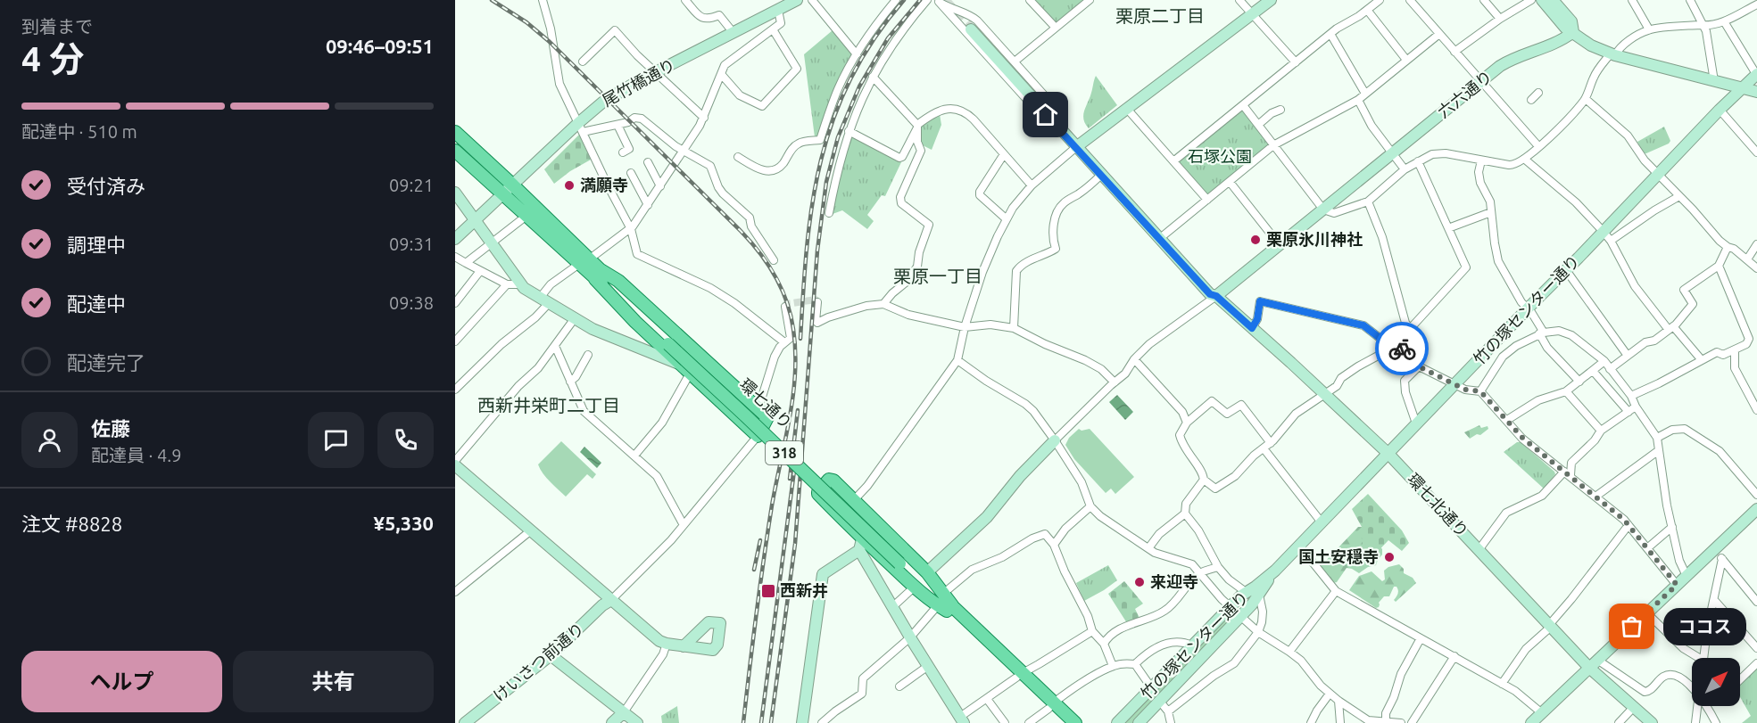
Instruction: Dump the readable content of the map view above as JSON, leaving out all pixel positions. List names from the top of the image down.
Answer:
{
  "streets": {
    "main road": ["環七通り", "318"],
    "street": [
      "尾竹橋通り",
      "六六通り",
      "竹の塚センター通り",
      "環七北通り",
      "けいさつ前通り"
    ]
  },
  "crossings": [
    ["尾竹橋通り", "環七通り"],
    ["六六通り", "環七北通り"],
    ["竹の塚センター通り", "環七北通り"]
  ],
  "districts": ["栗原二丁目", "栗原一丁目", "西新井栄町二丁目"],
  "parks": ["石塚公園"],
  "places": {
    "other": [
      "満願寺",
      "栗原氷川神社",
      "国土安穏寺",
      "来迎寺",
      "ココス"
    ],
    "transit": ["西新井"]
  },
  "north": "top right",
  "page": {
    "heading": ["4 分", "到着まで", "09:46–09:51"],
    "panel": [
      "佐藤",
      "配達員 · 4.9",
      "注文 #8828",
      "¥5,330"
    ],
    "bar": "配達中 · 510 m",
    "list": [
      ["受付済み", "09:21"],
      ["調理中", "09:31"],
      ["配達中", "09:38"],
      "配達完了"
    ],
    "bubble": "ココス",
    "buttons": ["ヘルプ", "共有"]
  }
}
